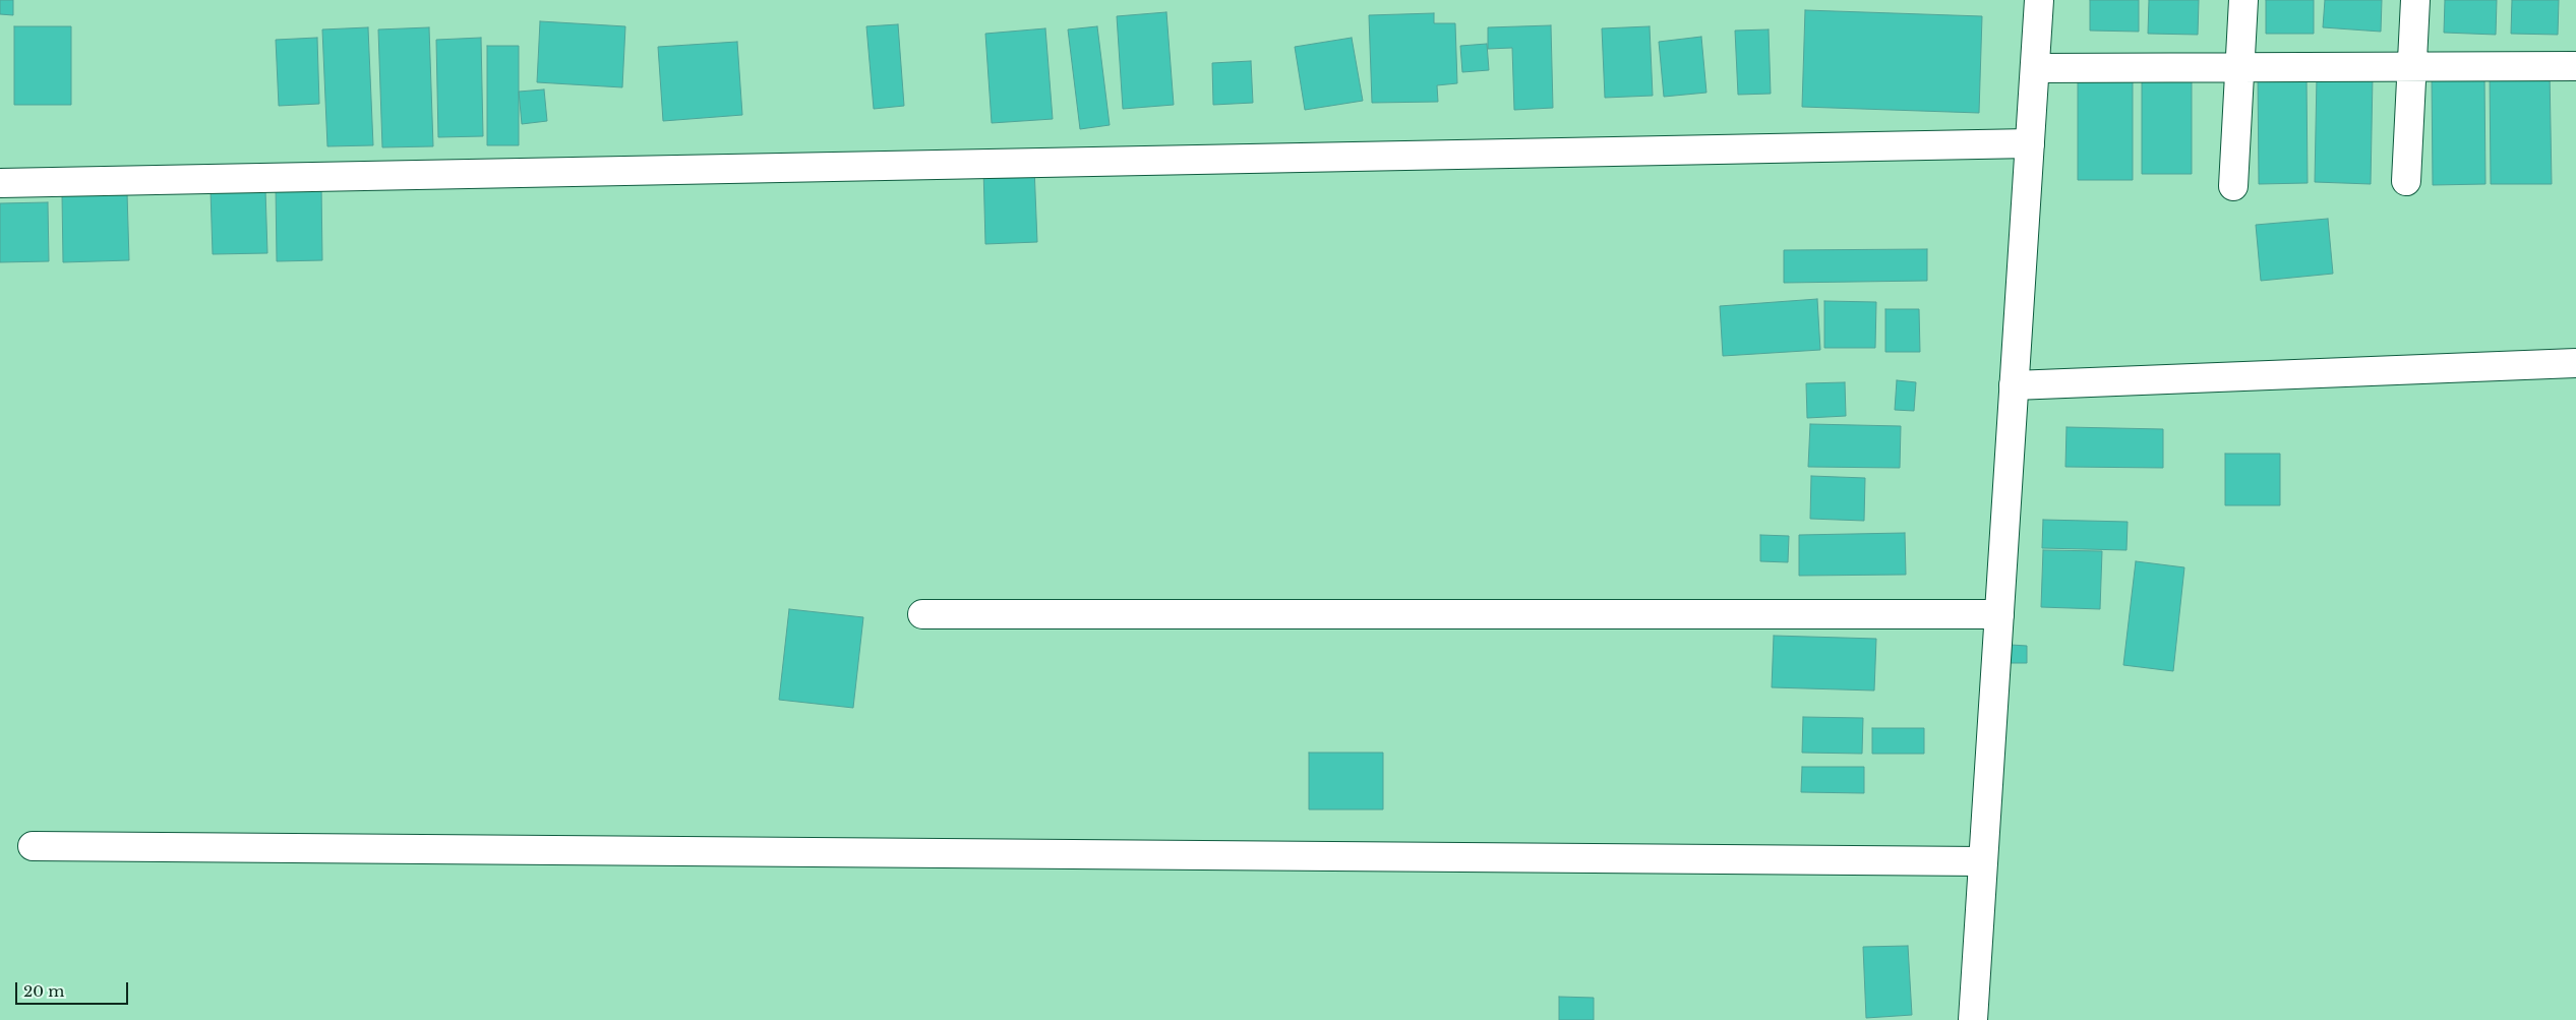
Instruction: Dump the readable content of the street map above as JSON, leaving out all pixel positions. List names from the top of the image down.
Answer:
{
  "scale_bar": "20 m"
}
